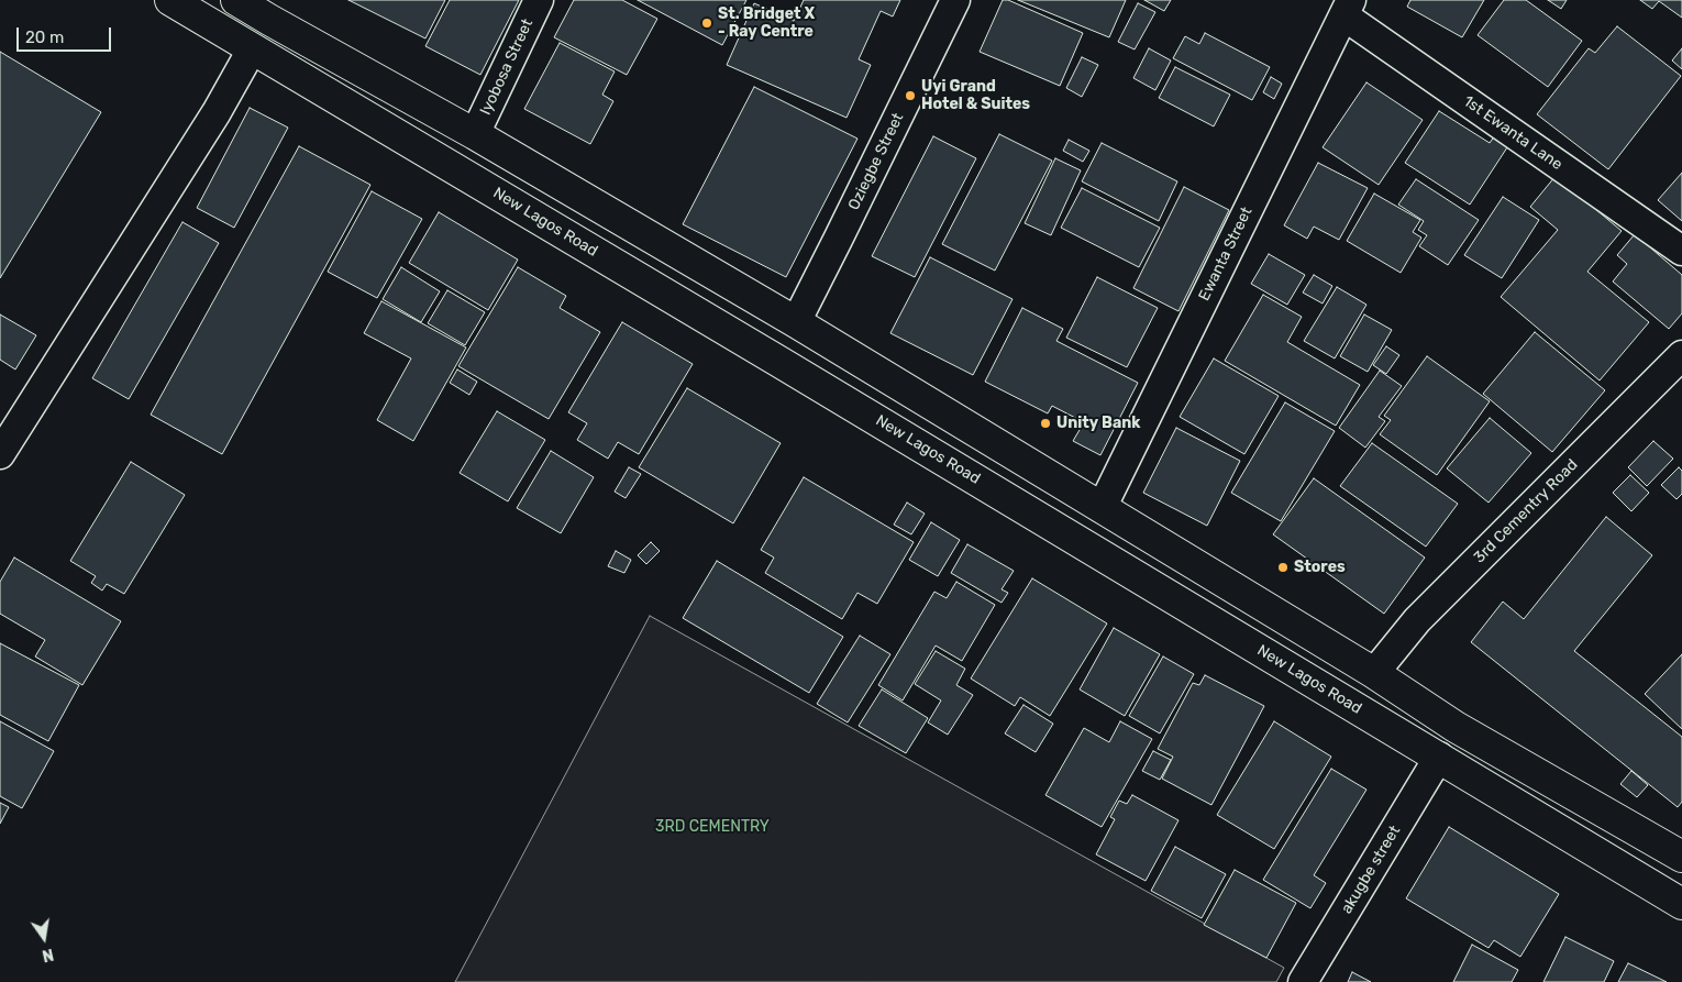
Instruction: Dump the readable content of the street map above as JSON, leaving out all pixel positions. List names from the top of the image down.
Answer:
{
  "streets": {
    "main road": ["New Lagos Road"],
    "street": [
      "Iyobosa Street",
      "1st Ewanta Lane",
      "Oziegbe Street",
      "Ewanta Street",
      "3rd Cementry Road",
      "akugbe street"
    ]
  },
  "crossings": [
    ["1st Ewanta Lane", "Ewanta Street"],
    ["New Lagos Road", "akugbe street"]
  ],
  "parks": ["3RD CEMENTRY"],
  "places": [
    "St. Bridget X - Ray Centre",
    "Uyi Grand Hotel & Suites",
    "Unity Bank",
    "Stores"
  ],
  "scale_bar": "20 m",
  "north": "bottom"
}
